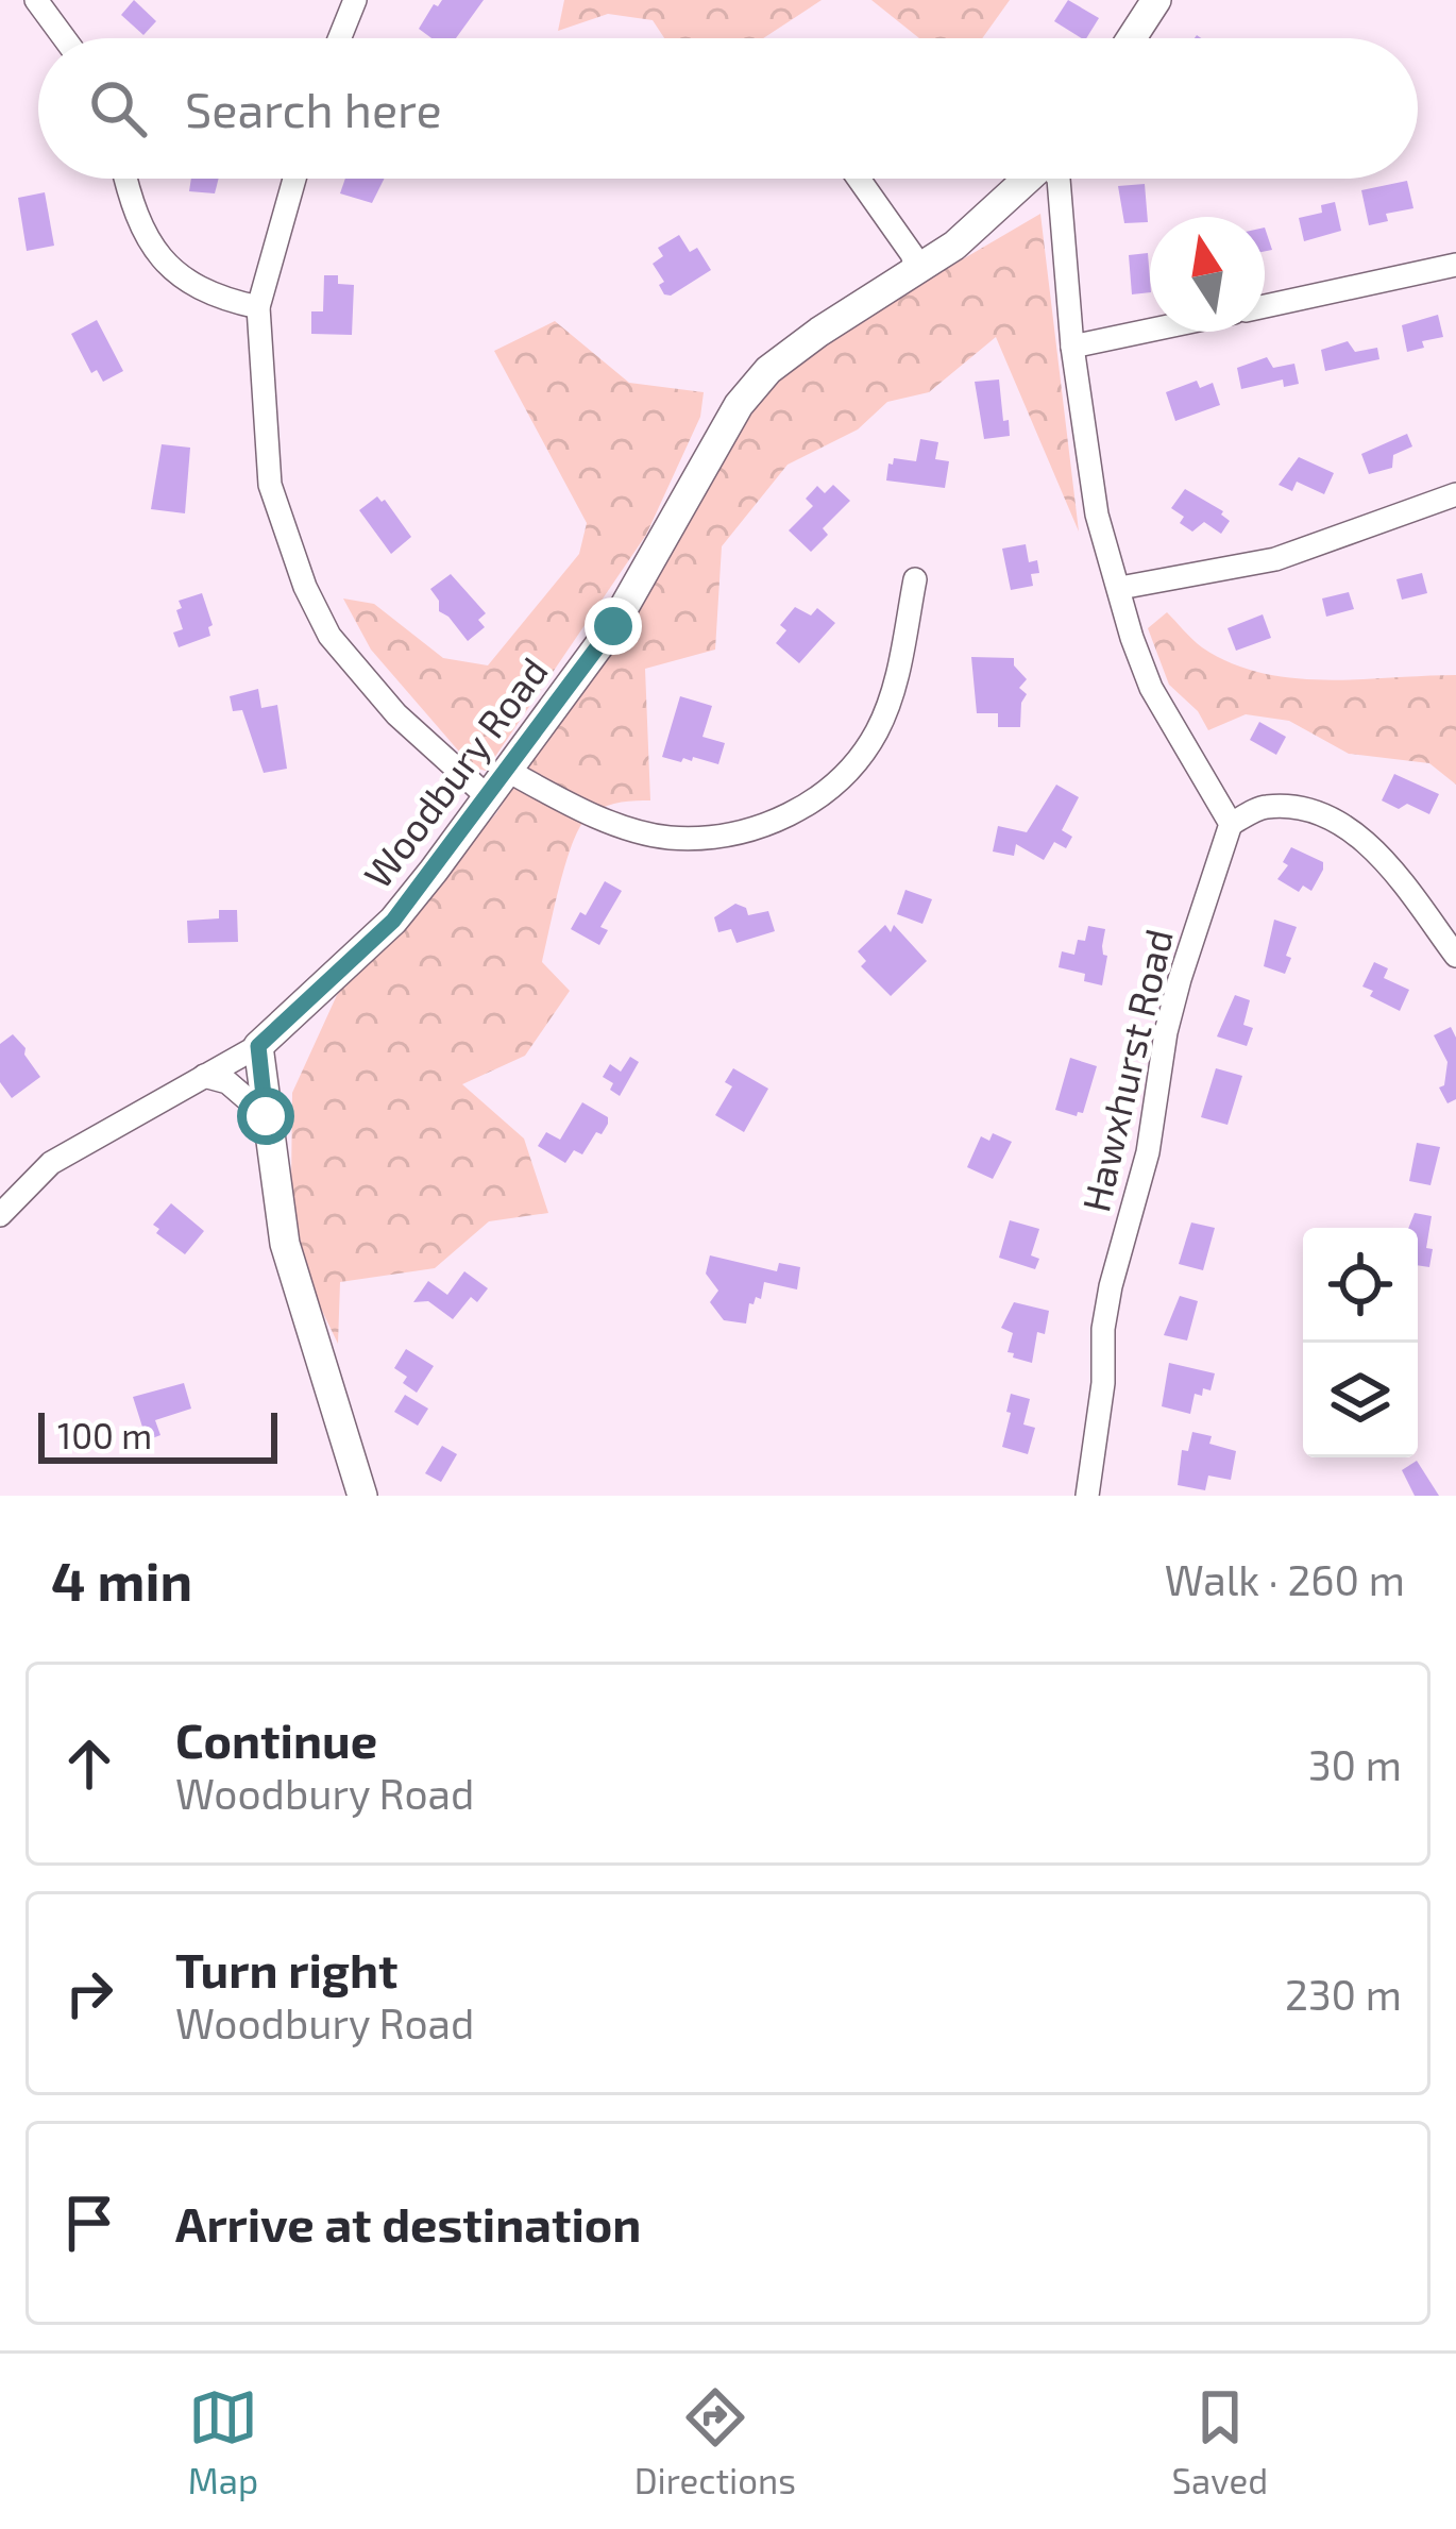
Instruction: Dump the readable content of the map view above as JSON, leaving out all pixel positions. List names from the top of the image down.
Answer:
{
  "streets": {
    "main road": ["Woodbury Road"],
    "street": ["Hawxhurst Road"]
  },
  "scale_bar": "100 m",
  "north": "top",
  "page": {
    "search": "Search here",
    "scale": "100 m",
    "heading": ["4 min", "Walk · 260 m"],
    "list": [
      ["Continue", "Woodbury Road", "30 m"],
      ["Turn right", "Woodbury Road", "230 m"],
      "Arrive at destination"
    ],
    "nav": ["Map", "Directions", "Saved"]
  }
}
